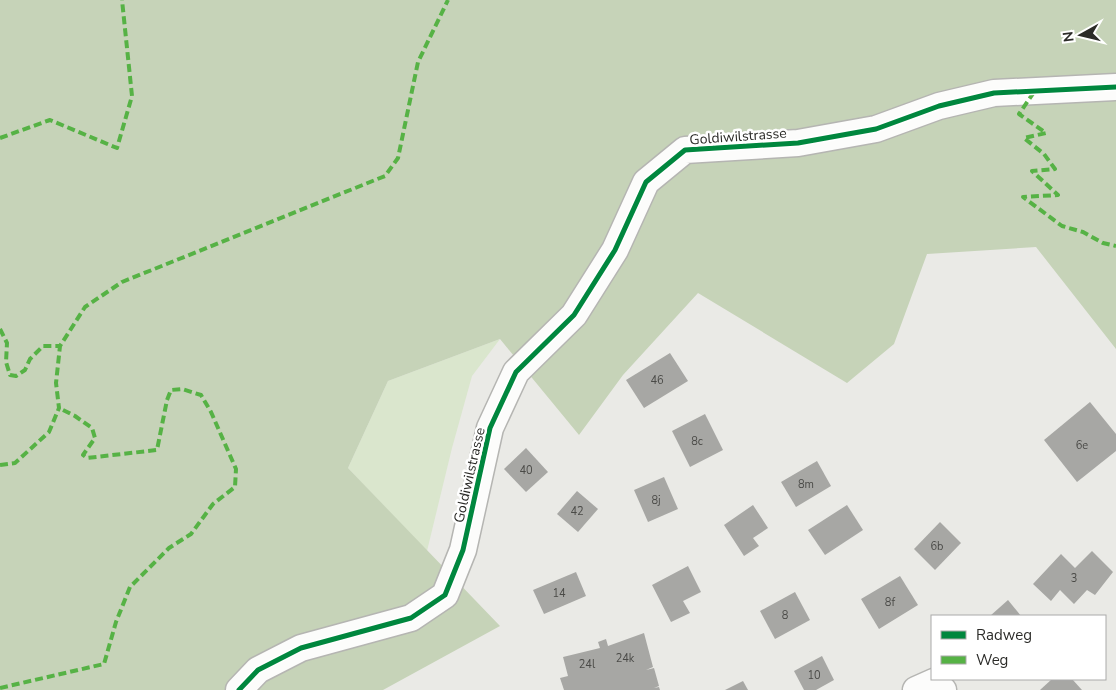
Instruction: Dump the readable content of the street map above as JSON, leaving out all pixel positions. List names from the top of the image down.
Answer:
{
  "streets": {
    "street": ["Goldiwilstrasse"]
  },
  "house_numbers": [
    "46",
    "8c",
    "6e",
    "40",
    "8m",
    "8j",
    "42",
    "6b",
    "3",
    "14",
    "8f",
    "8",
    "24k",
    "24l",
    "10"
  ],
  "legend": ["Radweg", "Weg"],
  "north": "left"
}
